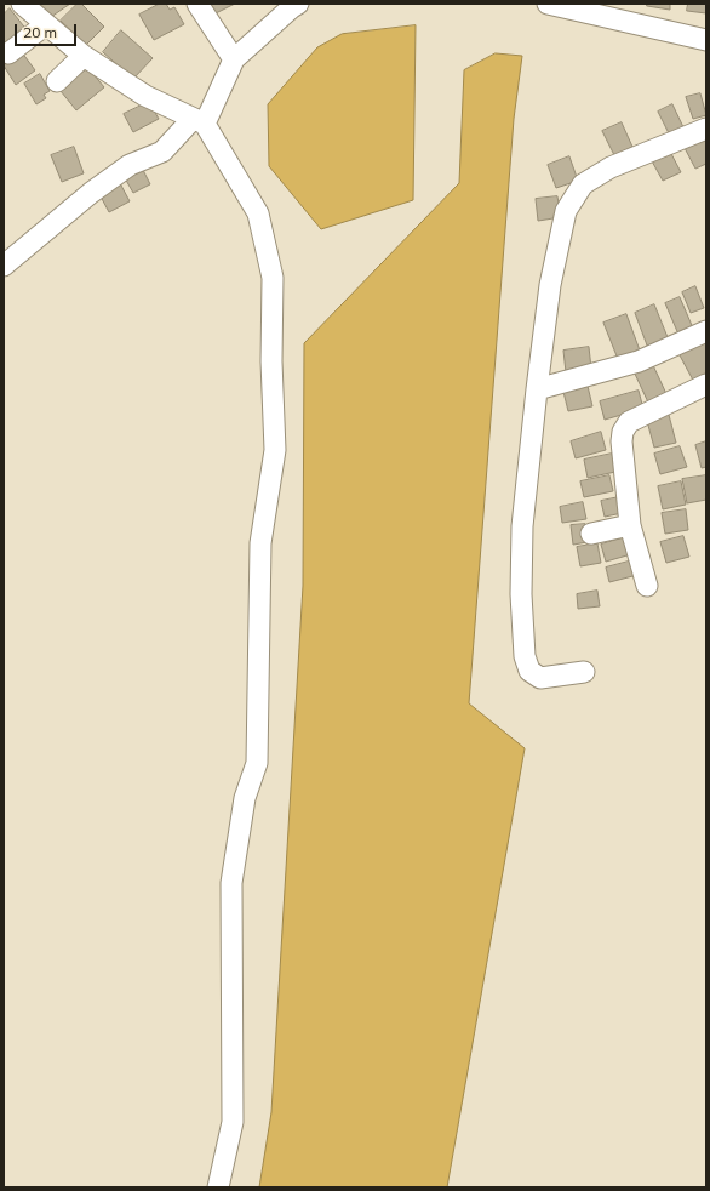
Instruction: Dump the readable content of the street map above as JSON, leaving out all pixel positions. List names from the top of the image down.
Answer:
{
  "scale_bar": "20 m"
}
